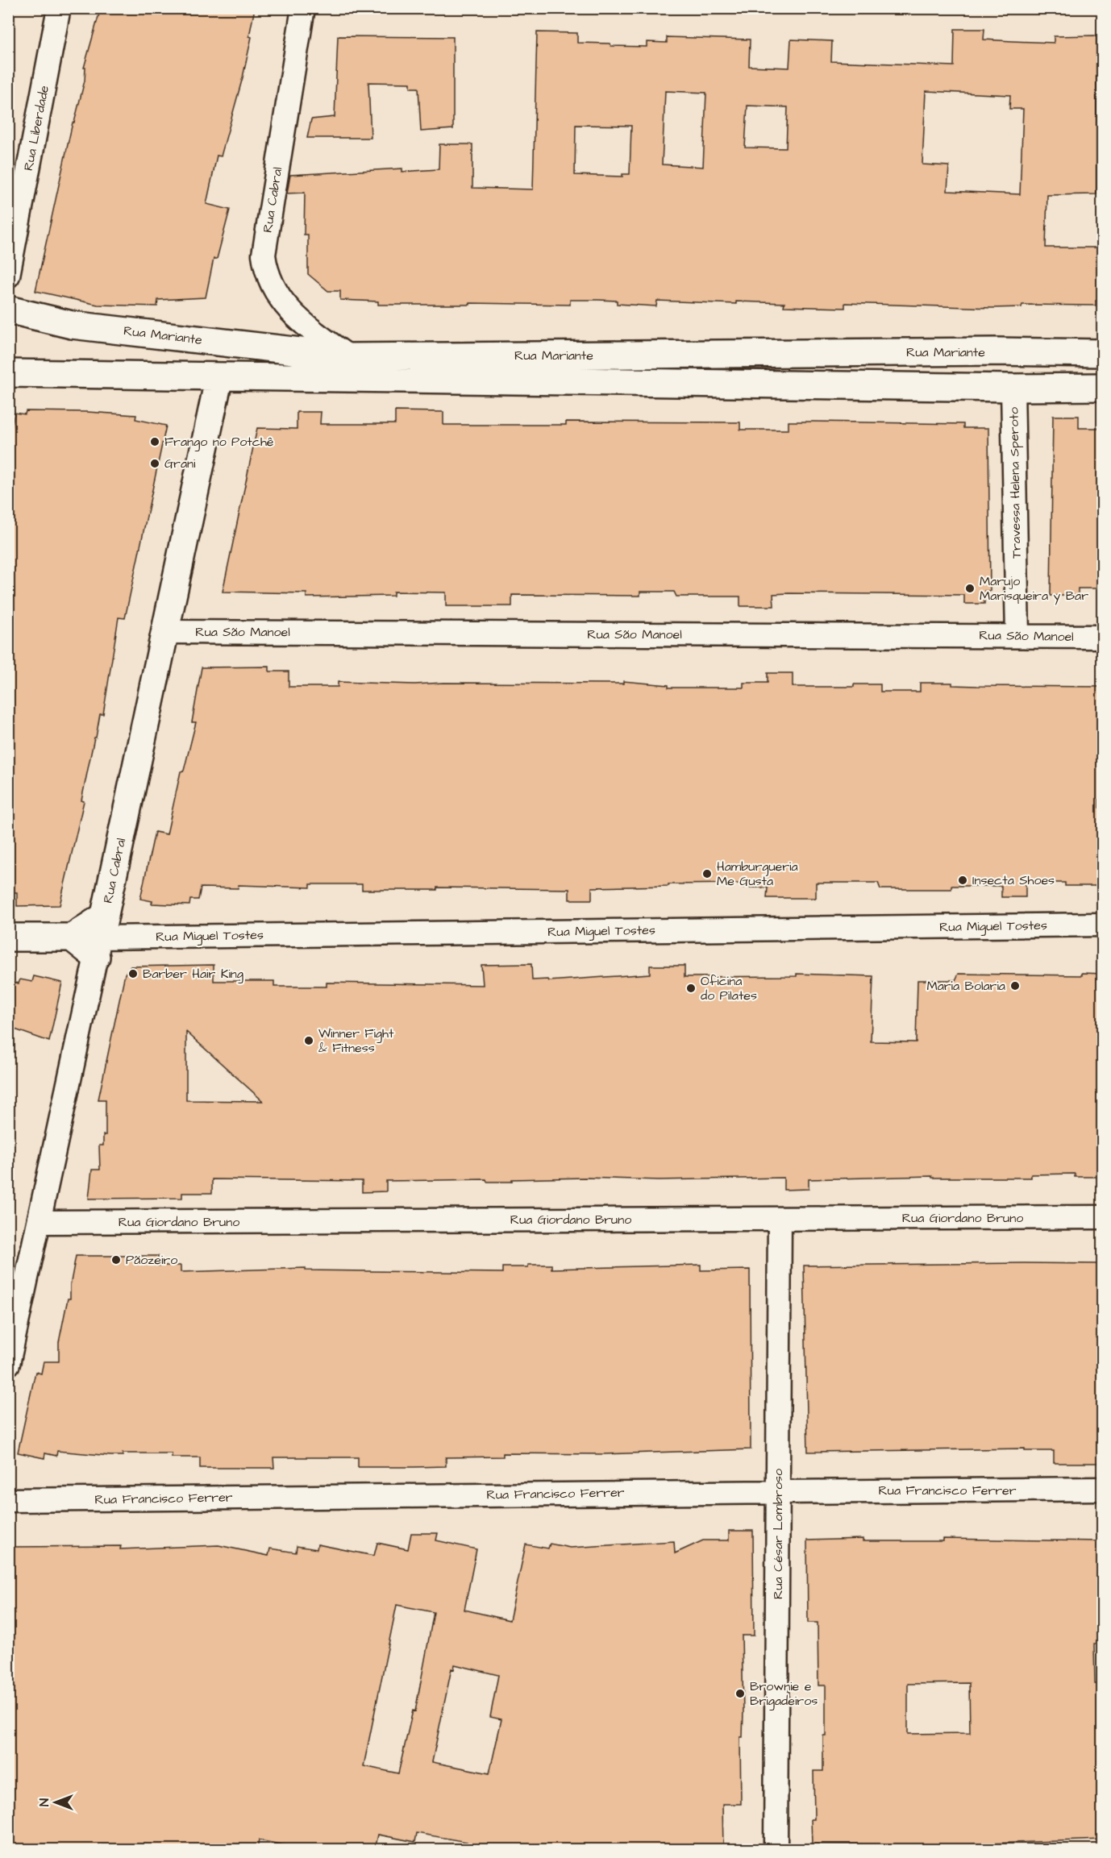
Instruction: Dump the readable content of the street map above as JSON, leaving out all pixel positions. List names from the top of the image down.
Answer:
{
  "streets": {
    "main road": ["Rua Cabral", "Rua Mariante"],
    "street": [
      "Rua Liberdade",
      "Travessa Helena Speroto",
      "Rua São Manoel",
      "Rua Miguel Tostes",
      "Rua Giordano Bruno",
      "Rua Francisco Ferrer",
      "Rua César Lombroso"
    ]
  },
  "crossings": [
    ["Rua Cabral", "Rua Mariante"],
    ["Rua Cabral", "Rua São Manoel"],
    ["Rua Cabral", "Rua Miguel Tostes"],
    ["Rua Cabral", "Rua Giordano Bruno"],
    ["Rua Mariante", "Travessa Helena Speroto"],
    ["Travessa Helena Speroto", "Rua São Manoel"],
    ["Rua Giordano Bruno", "Rua César Lombroso"],
    ["Rua Francisco Ferrer", "Rua César Lombroso"]
  ],
  "places": [
    "Frango no Potchê",
    "Grani",
    "Marujo Marisqueira y Bar",
    "Hamburgueria Me Gusta",
    "Insecta Shoes",
    "Barber Hair King",
    "Maria Bolaria",
    "Oficina do Pilates",
    "Winner Fight & Fitness",
    "Pãozeiro",
    "Brownie e Brigadeiros"
  ],
  "north": "left"
}
